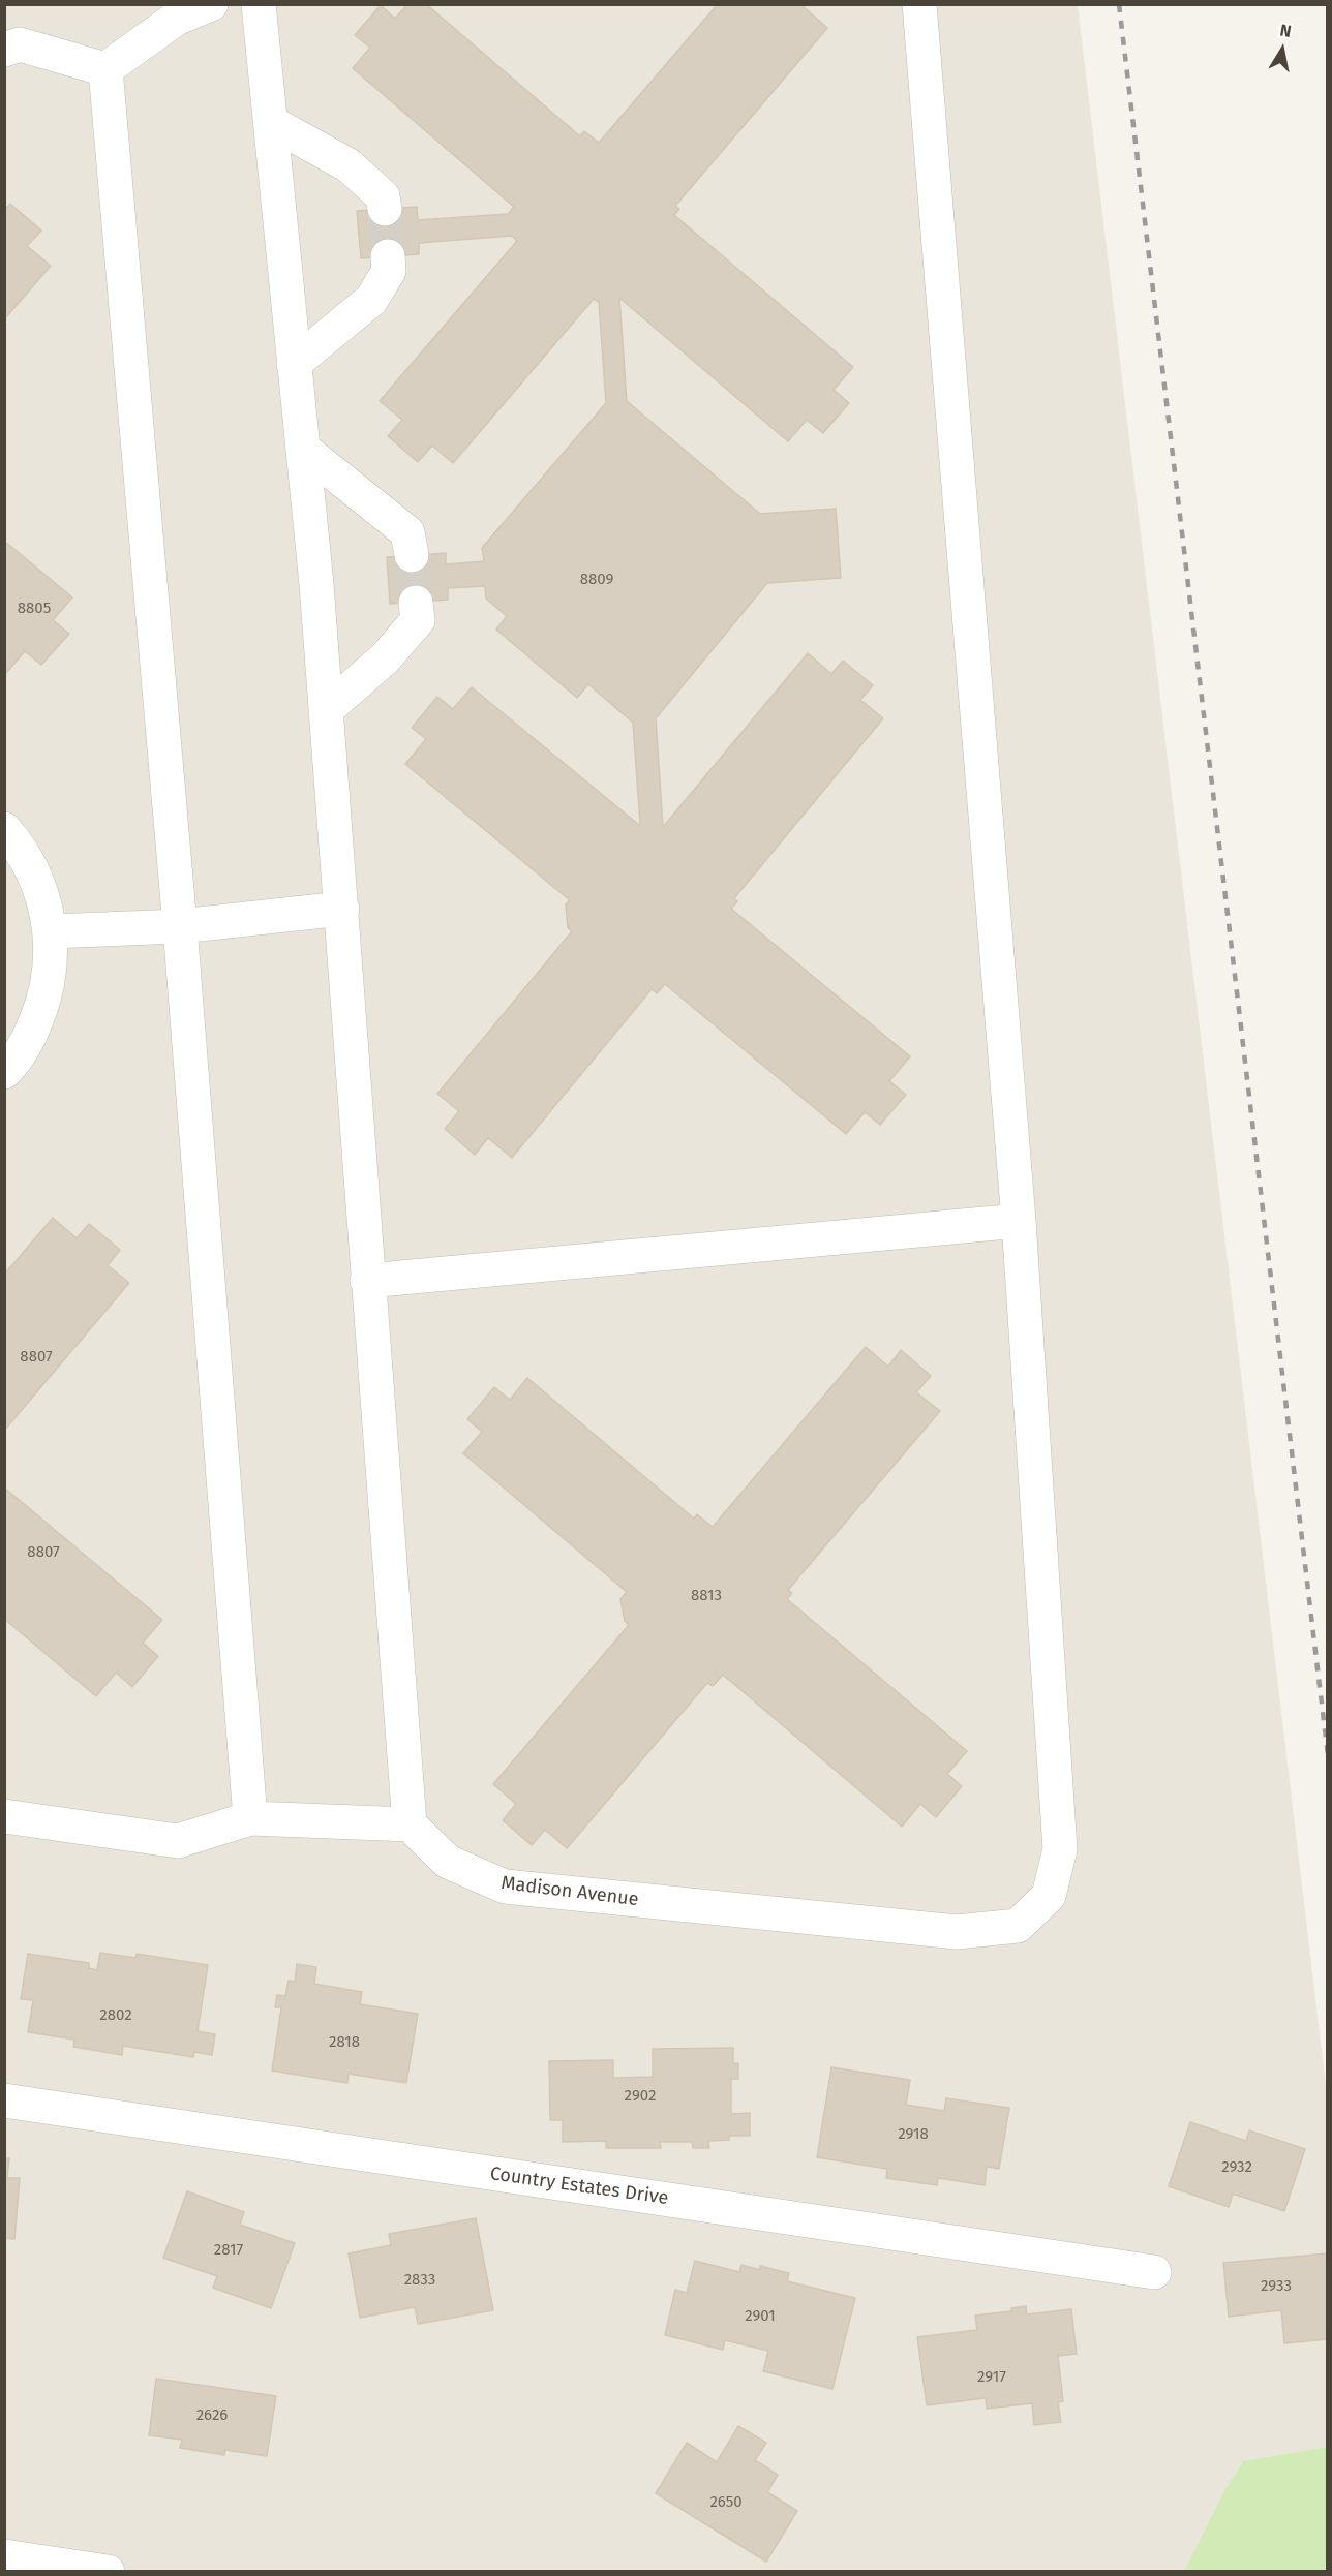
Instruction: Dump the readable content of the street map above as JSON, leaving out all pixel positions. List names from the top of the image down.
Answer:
{
  "streets": {
    "street": ["Madison Avenue", "Country Estates Drive"]
  },
  "house_numbers": [
    "8809",
    "8805",
    "8807",
    "8807",
    "8813",
    "2802",
    "2818",
    "2902",
    "2918",
    "2932",
    "2817",
    "2833",
    "2933",
    "2901",
    "2917",
    "2626",
    "2650"
  ],
  "north": "top"
}
